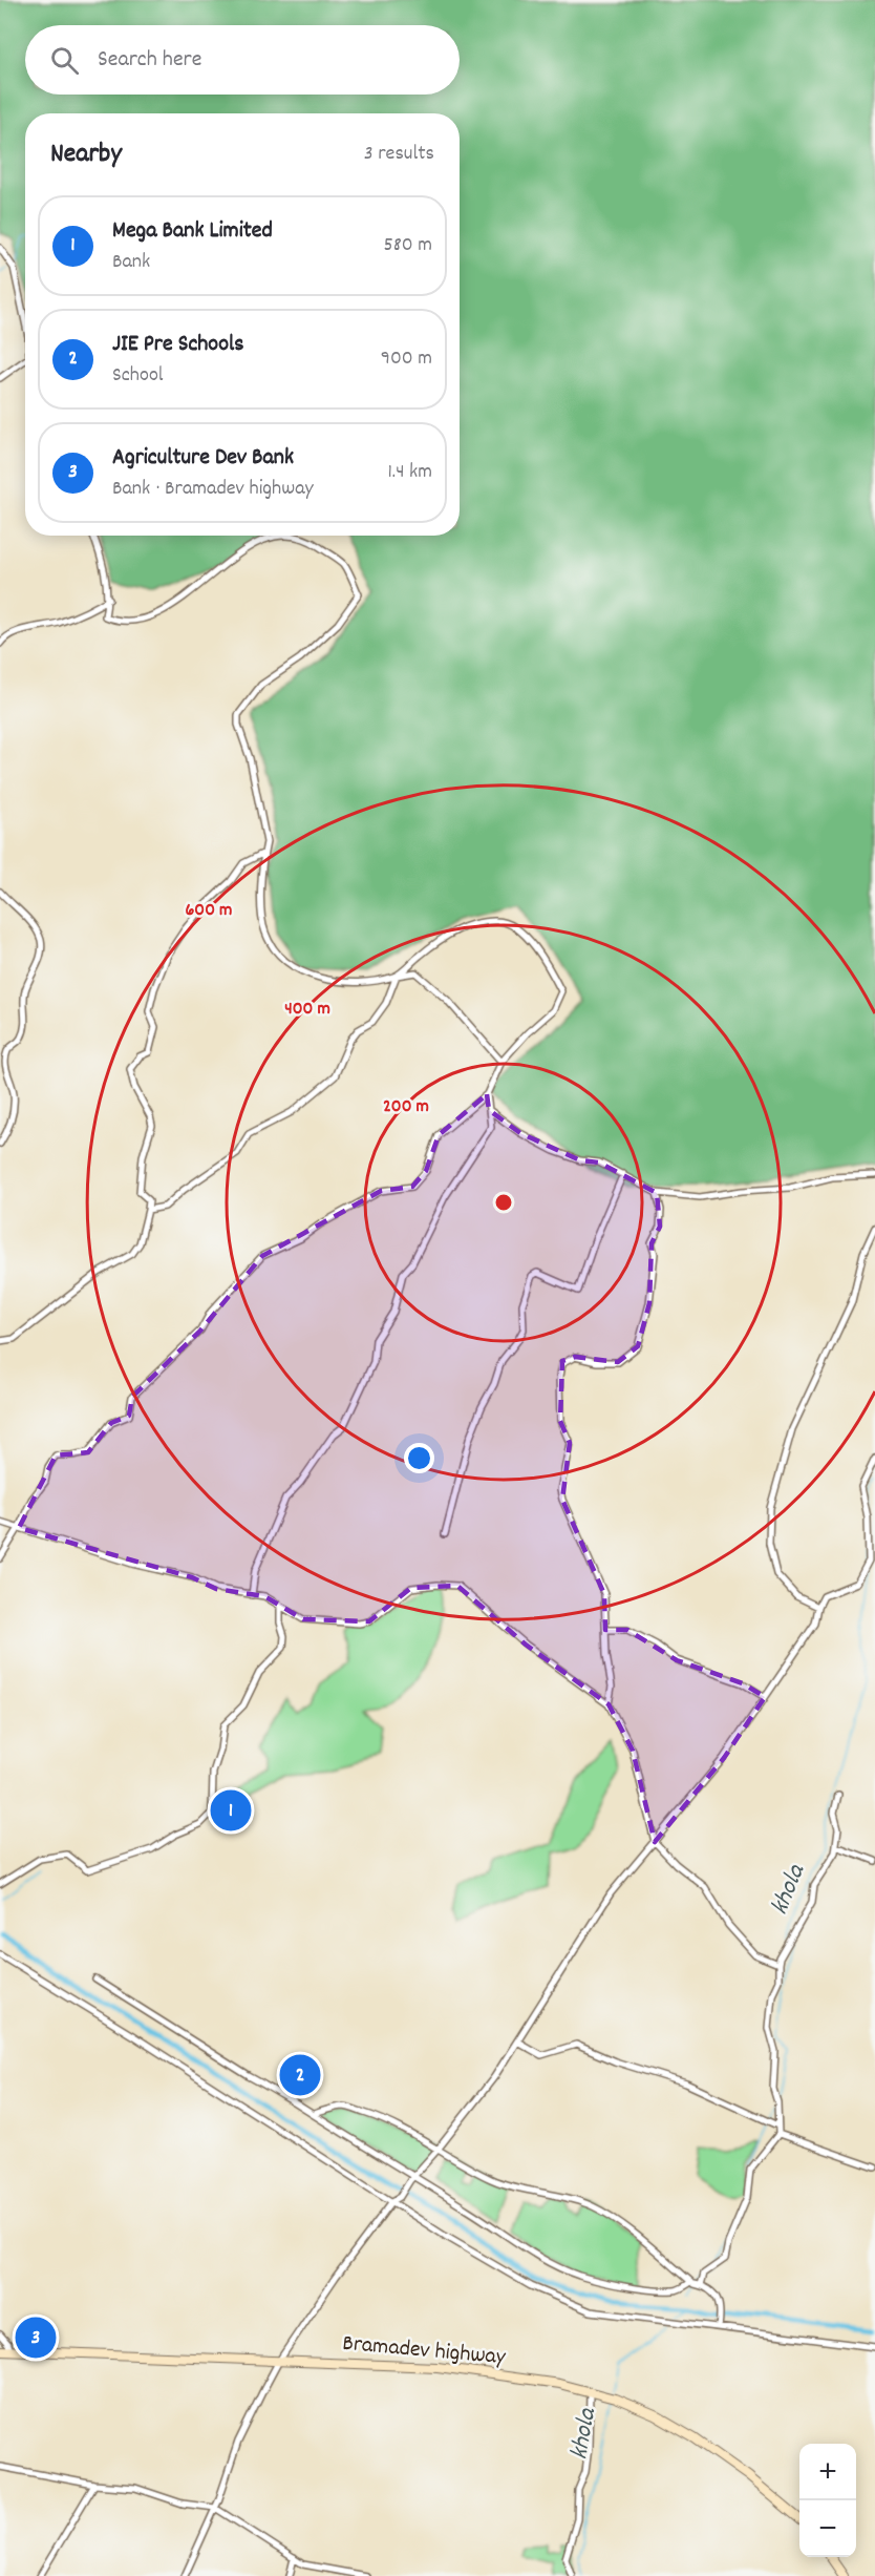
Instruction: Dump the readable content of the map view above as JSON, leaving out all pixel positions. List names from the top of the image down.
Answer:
{
  "streets": {
    "street": ["Bramadev highway"]
  },
  "water": ["khola"],
  "page": {
    "search": "Search here",
    "heading": ["Nearby", "3 results"],
    "list": [
      {
        "mark": "1",
        "name": "Mega Bank Limited",
        "note": "Bank",
        "value": "580 m"
      },
      {
        "mark": "2",
        "name": "JIE Pre Schools",
        "note": "School",
        "value": "900 m"
      },
      {
        "mark": "3",
        "name": "Agriculture Dev Bank",
        "note": "Bank · Bramadev highway",
        "value": "1.4 km"
      }
    ],
    "pins": ["1", "2", "3"],
    "map_buttons": ["+", "−"]
  },
  "rings": ["600 m", "400 m", "200 m"]
}
